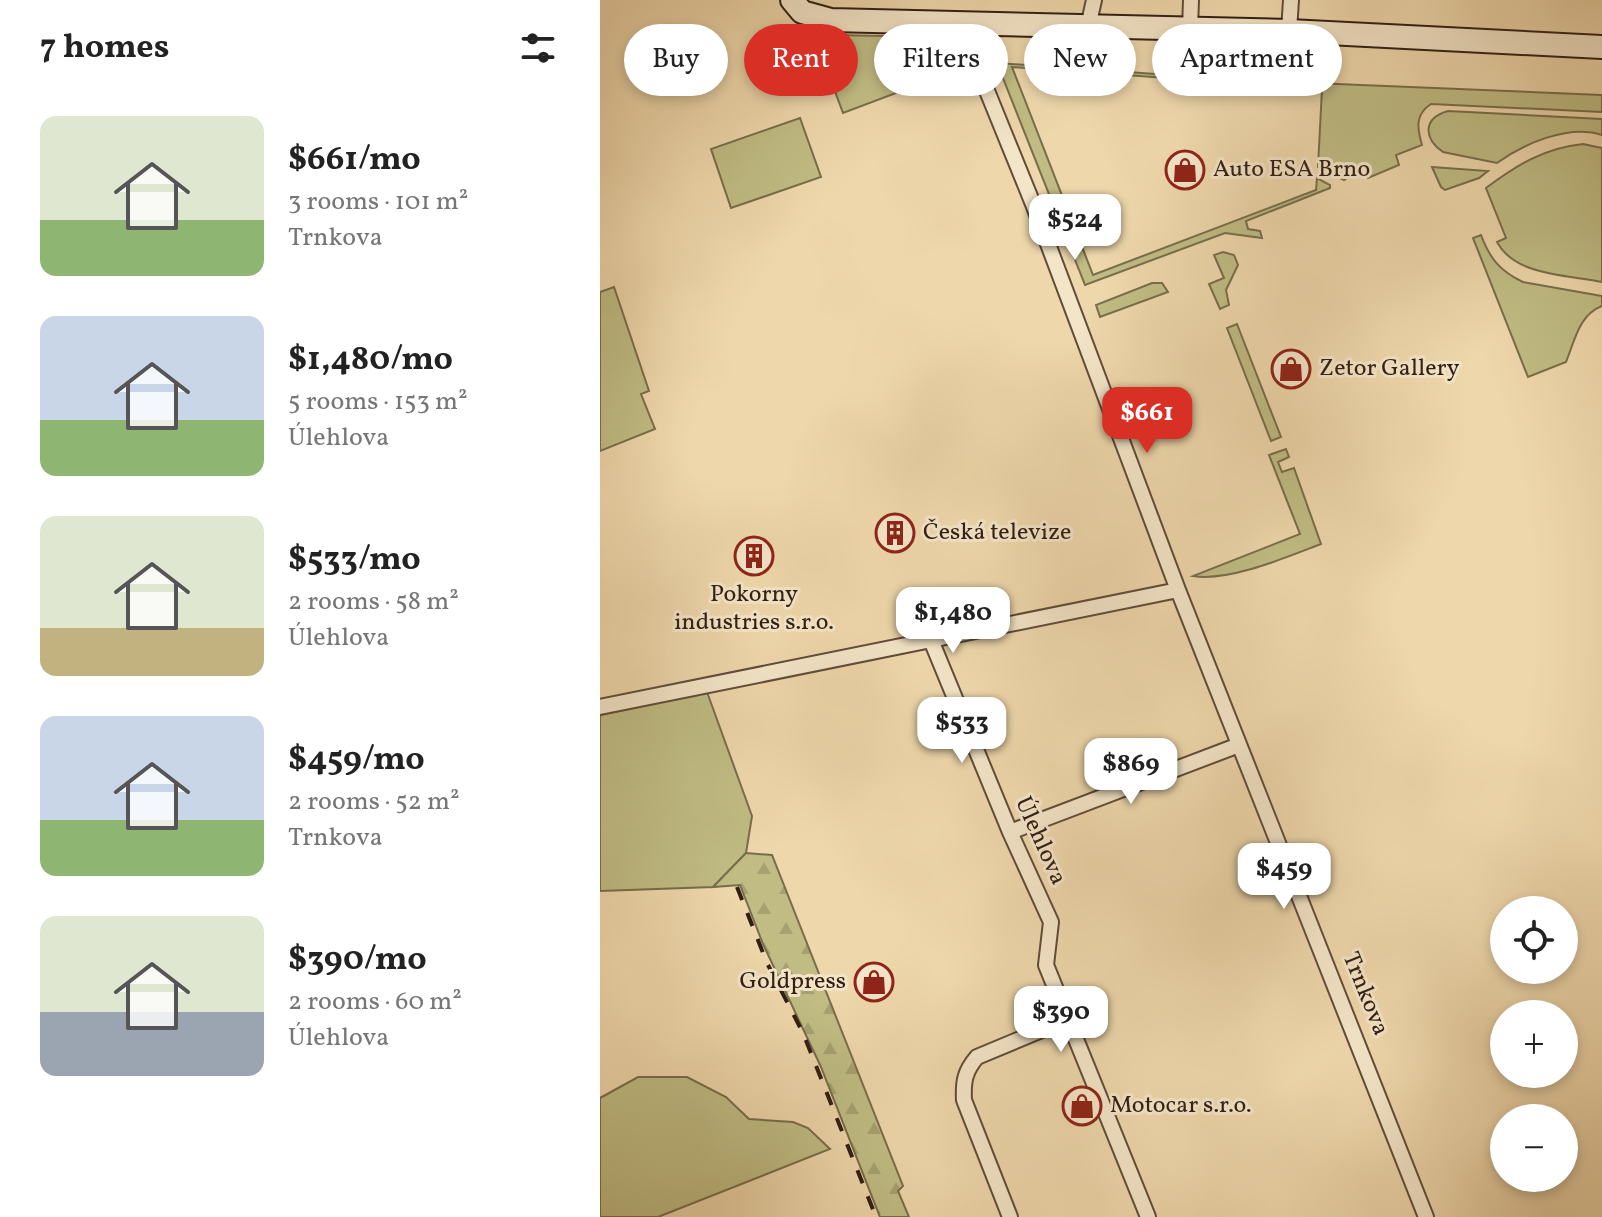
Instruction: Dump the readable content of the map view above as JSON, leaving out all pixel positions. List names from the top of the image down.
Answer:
{
  "streets": {
    "street": ["Úlehlova", "Trnkova"]
  },
  "places": {
    "shop": [
      "Auto ESA Brno",
      "Zetor Gallery",
      "Goldpress",
      "Motocar s.r.o."
    ],
    "building": ["Česká televize", "Pokorny industries s.r.o."]
  },
  "page": {
    "heading": "7 homes",
    "chip": [
      "Buy",
      "Rent",
      "Filters",
      "New",
      "Apartment"
    ],
    "list": [
      {
        "name": "$661/mo",
        "note": "3 rooms · 101 m² · Trnkova"
      },
      {
        "name": "$1,480/mo",
        "note": "5 rooms · 153 m² · Úlehlova"
      },
      {
        "name": "$533/mo",
        "note": "2 rooms · 58 m² · Úlehlova"
      },
      {
        "name": "$459/mo",
        "note": "2 rooms · 52 m² · Trnkova"
      },
      {
        "name": "$390/mo",
        "note": "2 rooms · 60 m² · Úlehlova"
      }
    ],
    "price": [
      "$524",
      "$661",
      "$1,480",
      "$533",
      "$869",
      "$459",
      "$390"
    ],
    "map_buttons": ["+", "−"]
  }
}
